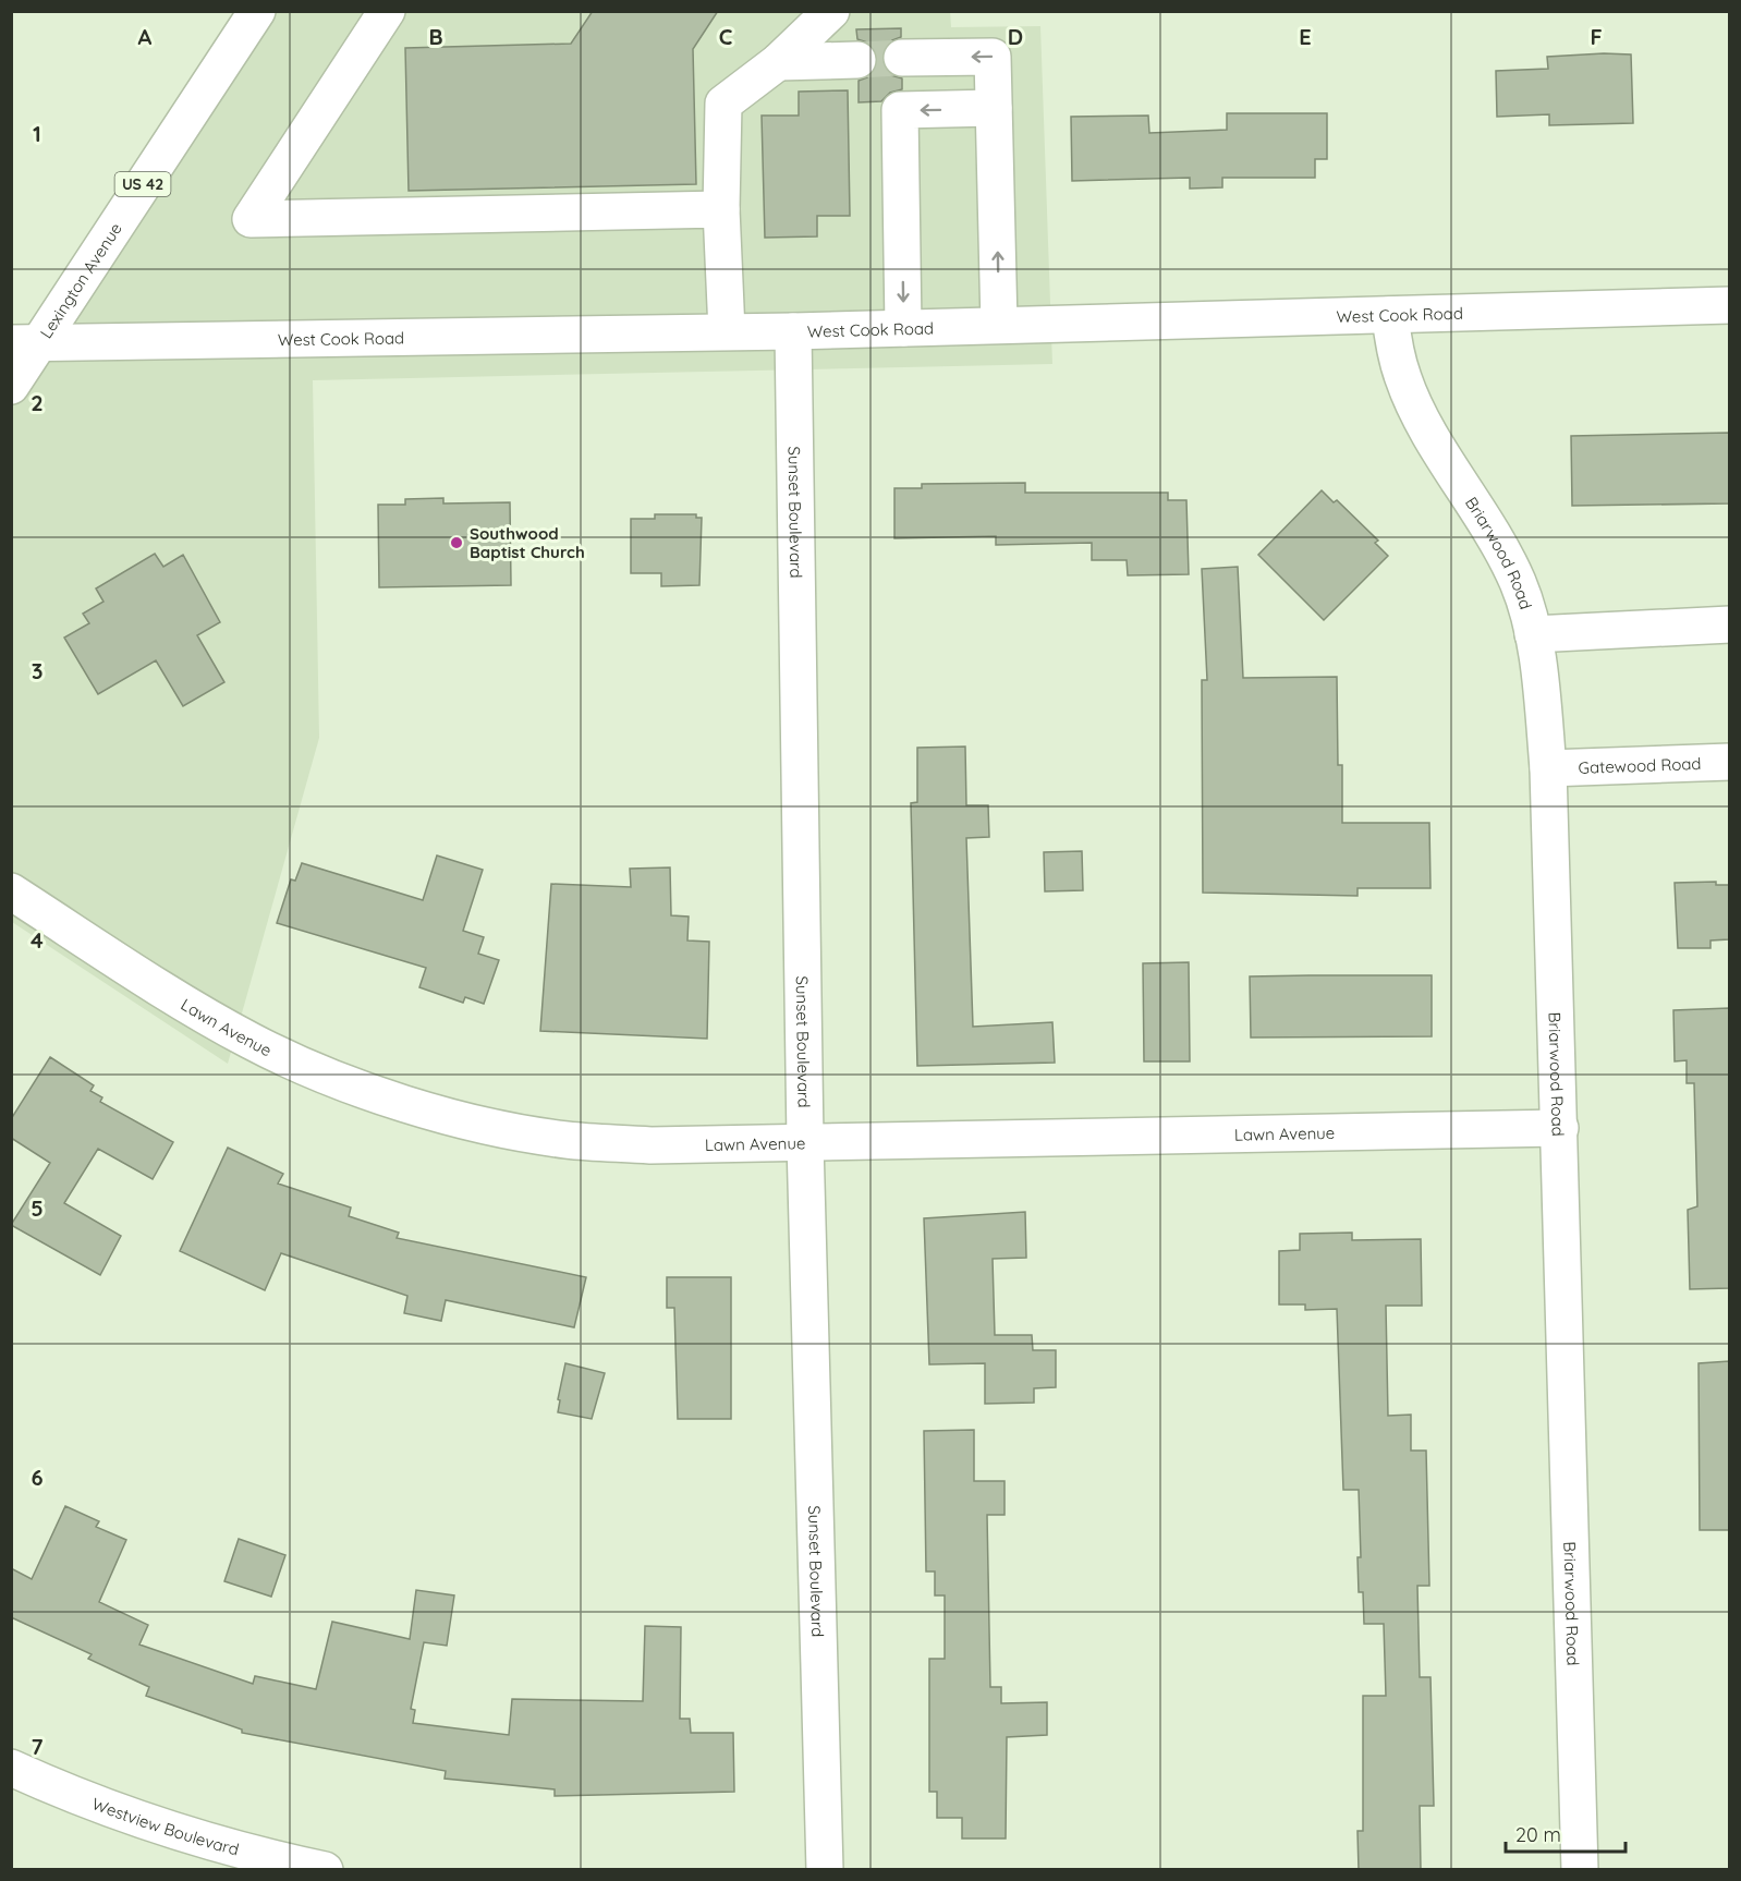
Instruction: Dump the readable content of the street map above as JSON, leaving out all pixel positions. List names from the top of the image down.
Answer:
{
  "streets": {
    "street": [
      "US 42",
      "Lexington Avenue",
      "West Cook Road",
      "Sunset Boulevard",
      "Briarwood Road",
      "Gatewood Road",
      "Lawn Avenue",
      "Westview Boulevard"
    ]
  },
  "crossings": [
    ["Lexington Avenue", "West Cook Road"],
    ["West Cook Road", "Sunset Boulevard"],
    ["West Cook Road", "Briarwood Road"],
    ["Sunset Boulevard", "Lawn Avenue"],
    ["Briarwood Road", "Gatewood Road"],
    ["Briarwood Road", "Lawn Avenue"]
  ],
  "places": ["Southwood Baptist Church"],
  "scale_bar": "20 m",
  "grid": {
    "columns": [
      "A",
      "B",
      "C",
      "D",
      "E",
      "F"
    ],
    "rows": [
      "1",
      "2",
      "3",
      "4",
      "5",
      "6",
      "7"
    ]
  }
}
